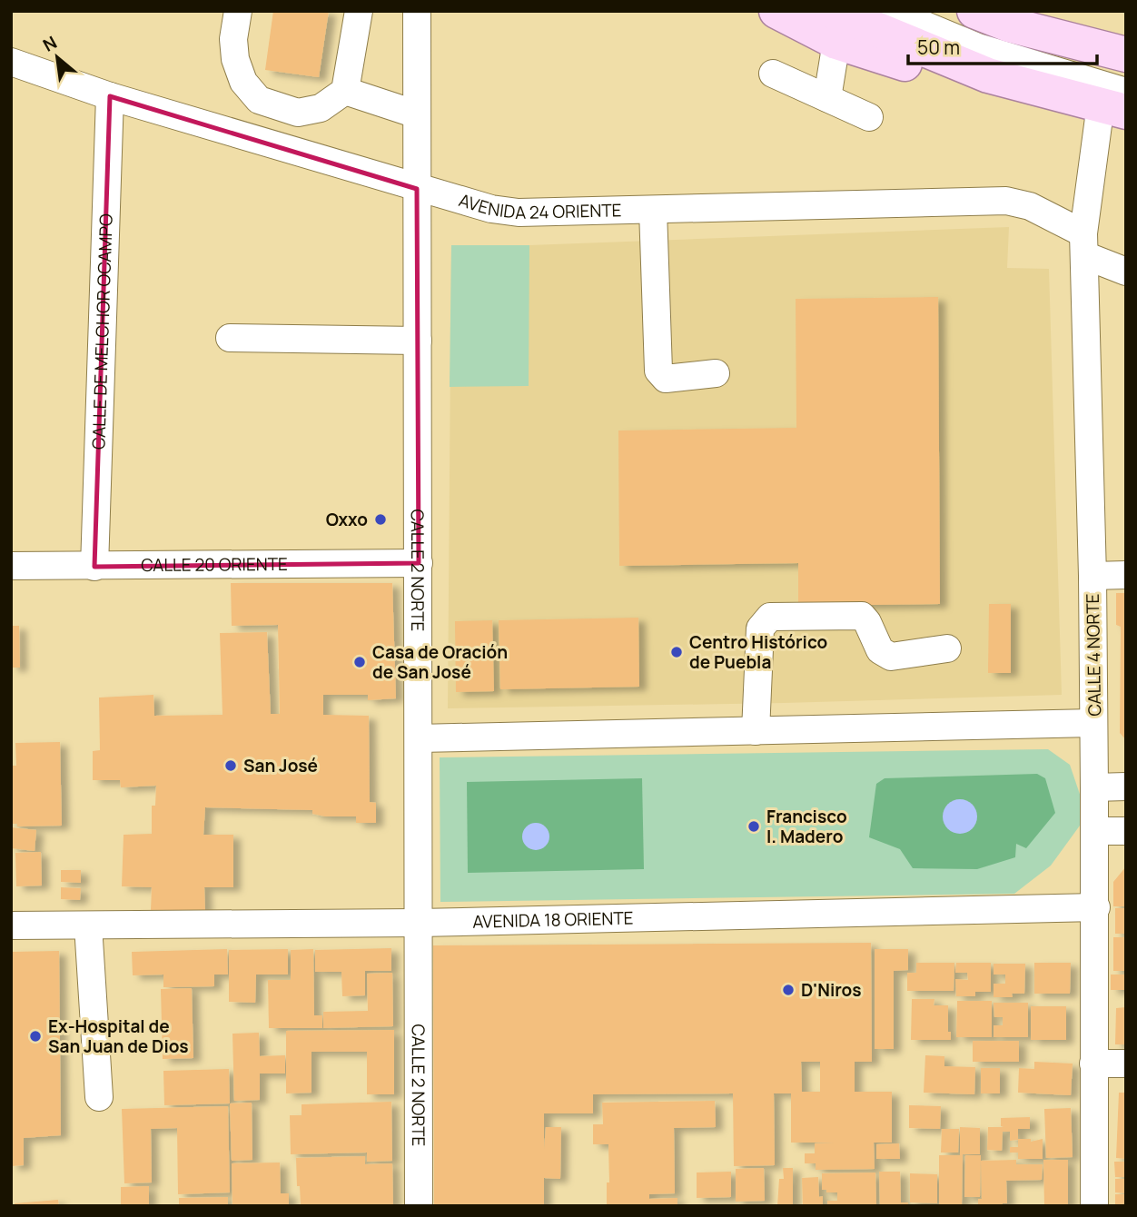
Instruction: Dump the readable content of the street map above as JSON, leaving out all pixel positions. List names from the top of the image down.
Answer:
{
  "streets": {
    "street": [
      "AVENIDA 24 ORIENTE",
      "CALLE DE MELCHOR OCAMPO",
      "CALLE 20 ORIENTE",
      "CALLE 2 NORTE",
      "CALLE 4 NORTE",
      "AVENIDA 18 ORIENTE"
    ]
  },
  "crossings": [
    ["AVENIDA 24 ORIENTE", "CALLE DE MELCHOR OCAMPO"],
    ["AVENIDA 24 ORIENTE", "CALLE 2 NORTE"],
    ["AVENIDA 24 ORIENTE", "CALLE 4 NORTE"],
    ["CALLE DE MELCHOR OCAMPO", "CALLE 20 ORIENTE"],
    ["CALLE 20 ORIENTE", "CALLE 2 NORTE"],
    ["CALLE 2 NORTE", "AVENIDA 18 ORIENTE"],
    ["CALLE 4 NORTE", "AVENIDA 18 ORIENTE"]
  ],
  "places": [
    "Oxxo",
    "Centro Histórico de Puebla",
    "Casa de Oración de San José",
    "San José",
    "Francisco I. Madero",
    "D'Niros",
    "Ex-Hospital de San Juan de Dios"
  ],
  "scale_bar": "50 m",
  "north": "top left"
}
